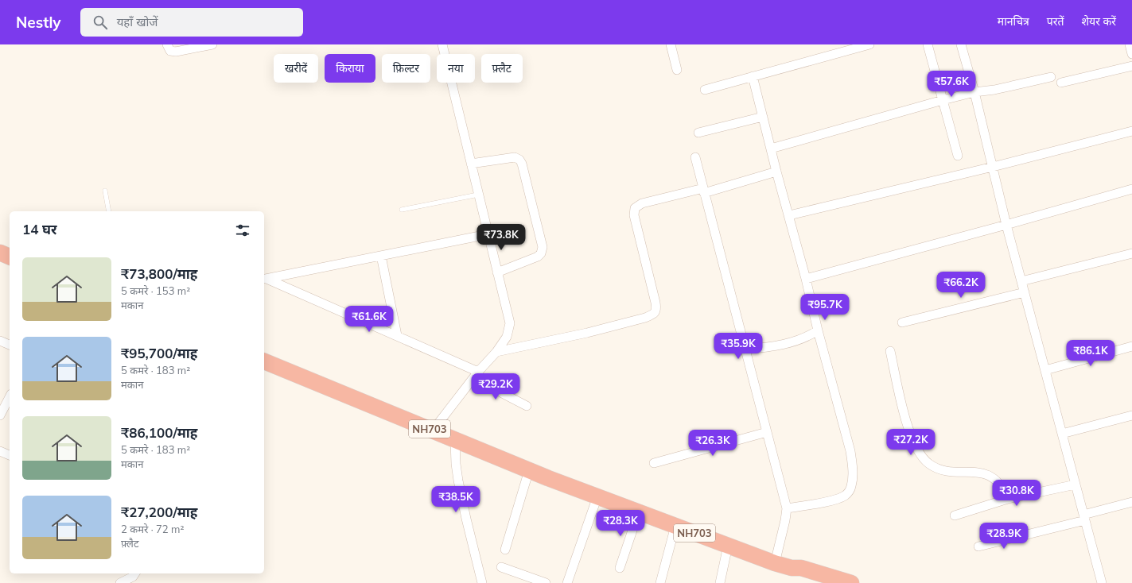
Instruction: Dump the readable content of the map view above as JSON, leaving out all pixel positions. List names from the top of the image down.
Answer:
{
  "streets": {
    "highway": ["NH703"]
  },
  "page": {
    "header": "Nestly",
    "search": "यहाँ खोजें",
    "nav": ["मानचित्र", "परतें", "शेयर करें"],
    "chip": [
      "खरीदें",
      "किराया",
      "फ़िल्टर",
      "नया",
      "फ़्लैट"
    ],
    "price": [
      "₹57.6K",
      "₹73.8K",
      "₹66.2K",
      "₹95.7K",
      "₹61.6K",
      "₹35.9K",
      "₹86.1K",
      "₹29.2K",
      "₹27.2K",
      "₹26.3K",
      "₹30.8K",
      "₹38.5K",
      "₹28.3K",
      "₹28.9K"
    ],
    "heading": "14 घर",
    "list": [
      {
        "name": "₹73,800/माह",
        "note": "5 कमरे · 153 m² · मकान"
      },
      {
        "name": "₹95,700/माह",
        "note": "5 कमरे · 183 m² · मकान"
      },
      {
        "name": "₹86,100/माह",
        "note": "5 कमरे · 183 m² · मकान"
      },
      {
        "name": "₹27,200/माह",
        "note": "2 कमरे · 72 m² · फ़्लैट"
      }
    ]
  }
}
